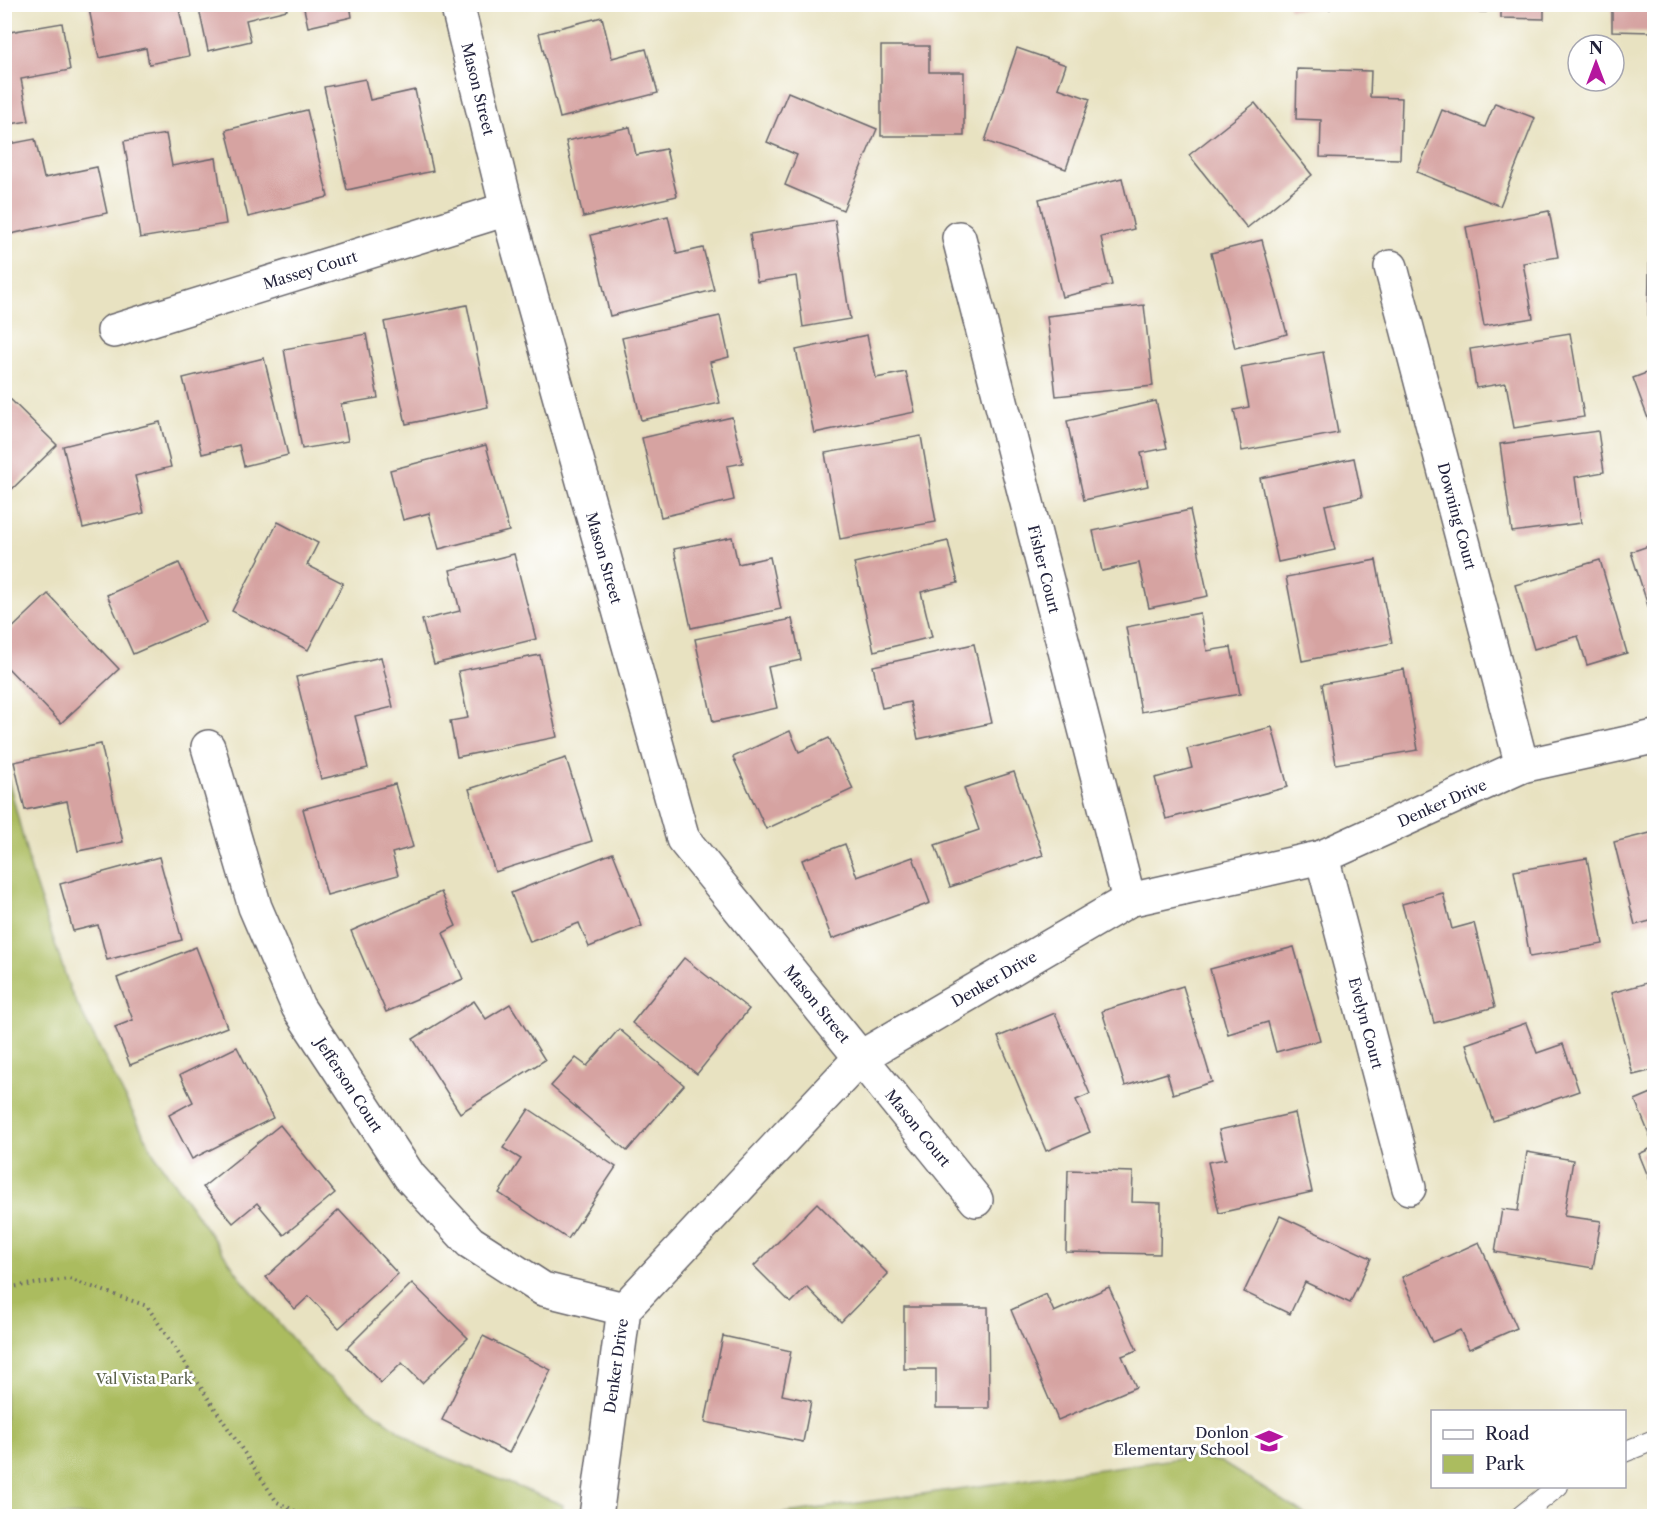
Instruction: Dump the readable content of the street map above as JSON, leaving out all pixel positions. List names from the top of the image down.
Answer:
{
  "streets": {
    "street": [
      "Mason Street",
      "Massey Court",
      "Downing Court",
      "Fisher Court",
      "Denker Drive",
      "Evelyn Court",
      "Jefferson Court",
      "Mason Court"
    ]
  },
  "crossings": [
    ["Mason Street", "Massey Court"],
    ["Mason Street", "Denker Drive"],
    ["Mason Street", "Mason Court"],
    ["Downing Court", "Denker Drive"],
    ["Fisher Court", "Denker Drive"],
    ["Denker Drive", "Evelyn Court"],
    ["Denker Drive", "Jefferson Court"],
    ["Denker Drive", "Mason Court"]
  ],
  "parks": ["Val Vista Park"],
  "places": {
    "school or university": ["Donlon Elementary School"]
  },
  "legend": ["Road", "Park"],
  "north": "top"
}
